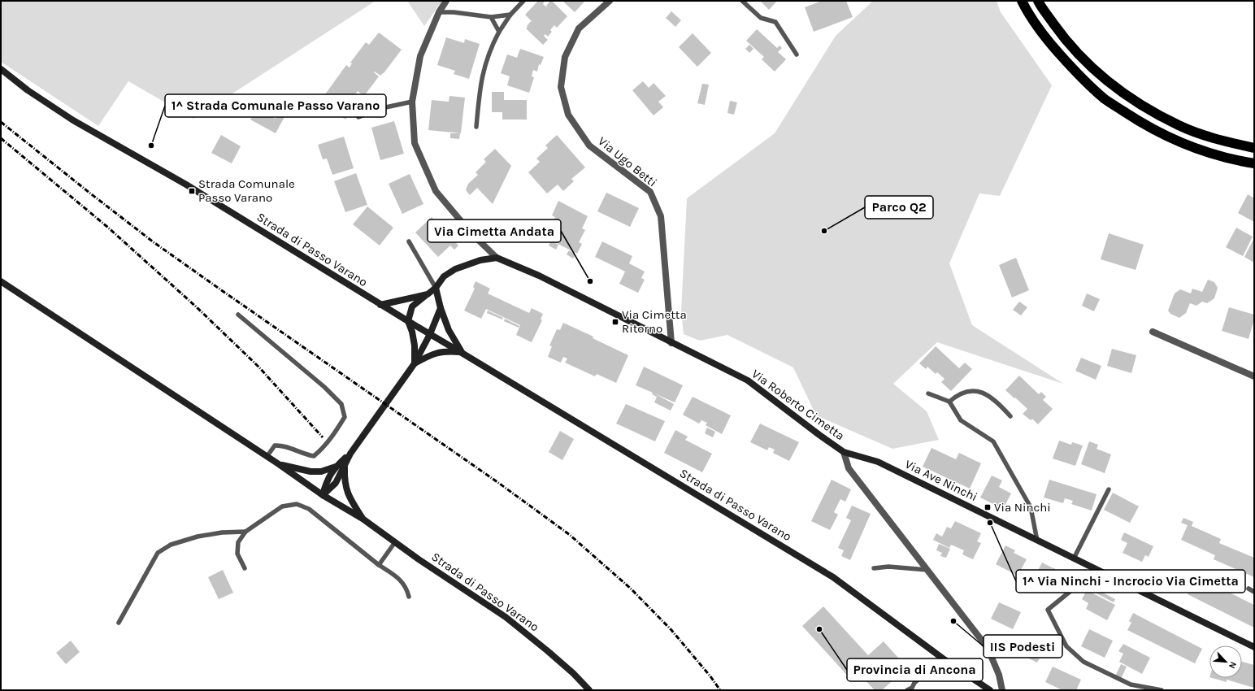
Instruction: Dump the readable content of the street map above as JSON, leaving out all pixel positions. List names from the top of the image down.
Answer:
{
  "streets": {
    "street": [
      "Via Ugo Betti",
      "Strada di Passo Varano",
      "Via Roberto Cimetta",
      "Via Ave Ninchi"
    ]
  },
  "crossings": [
    ["Via Ugo Betti", "Via Roberto Cimetta"],
    ["Via Roberto Cimetta", "Via Ave Ninchi"]
  ],
  "places": {
    "other": [
      "1^ Strada Comunale Passo Varano",
      "Parco Q2",
      "Via Cimetta Andata",
      "1^ Via Ninchi - Incrocio Via Cimetta",
      "IIS Podesti",
      "Provincia di Ancona"
    ],
    "transit": ["Strada Comunale Passo Varano", "Via Cimetta Ritorno", "Via Ninchi"]
  },
  "north": "bottom right"
}
